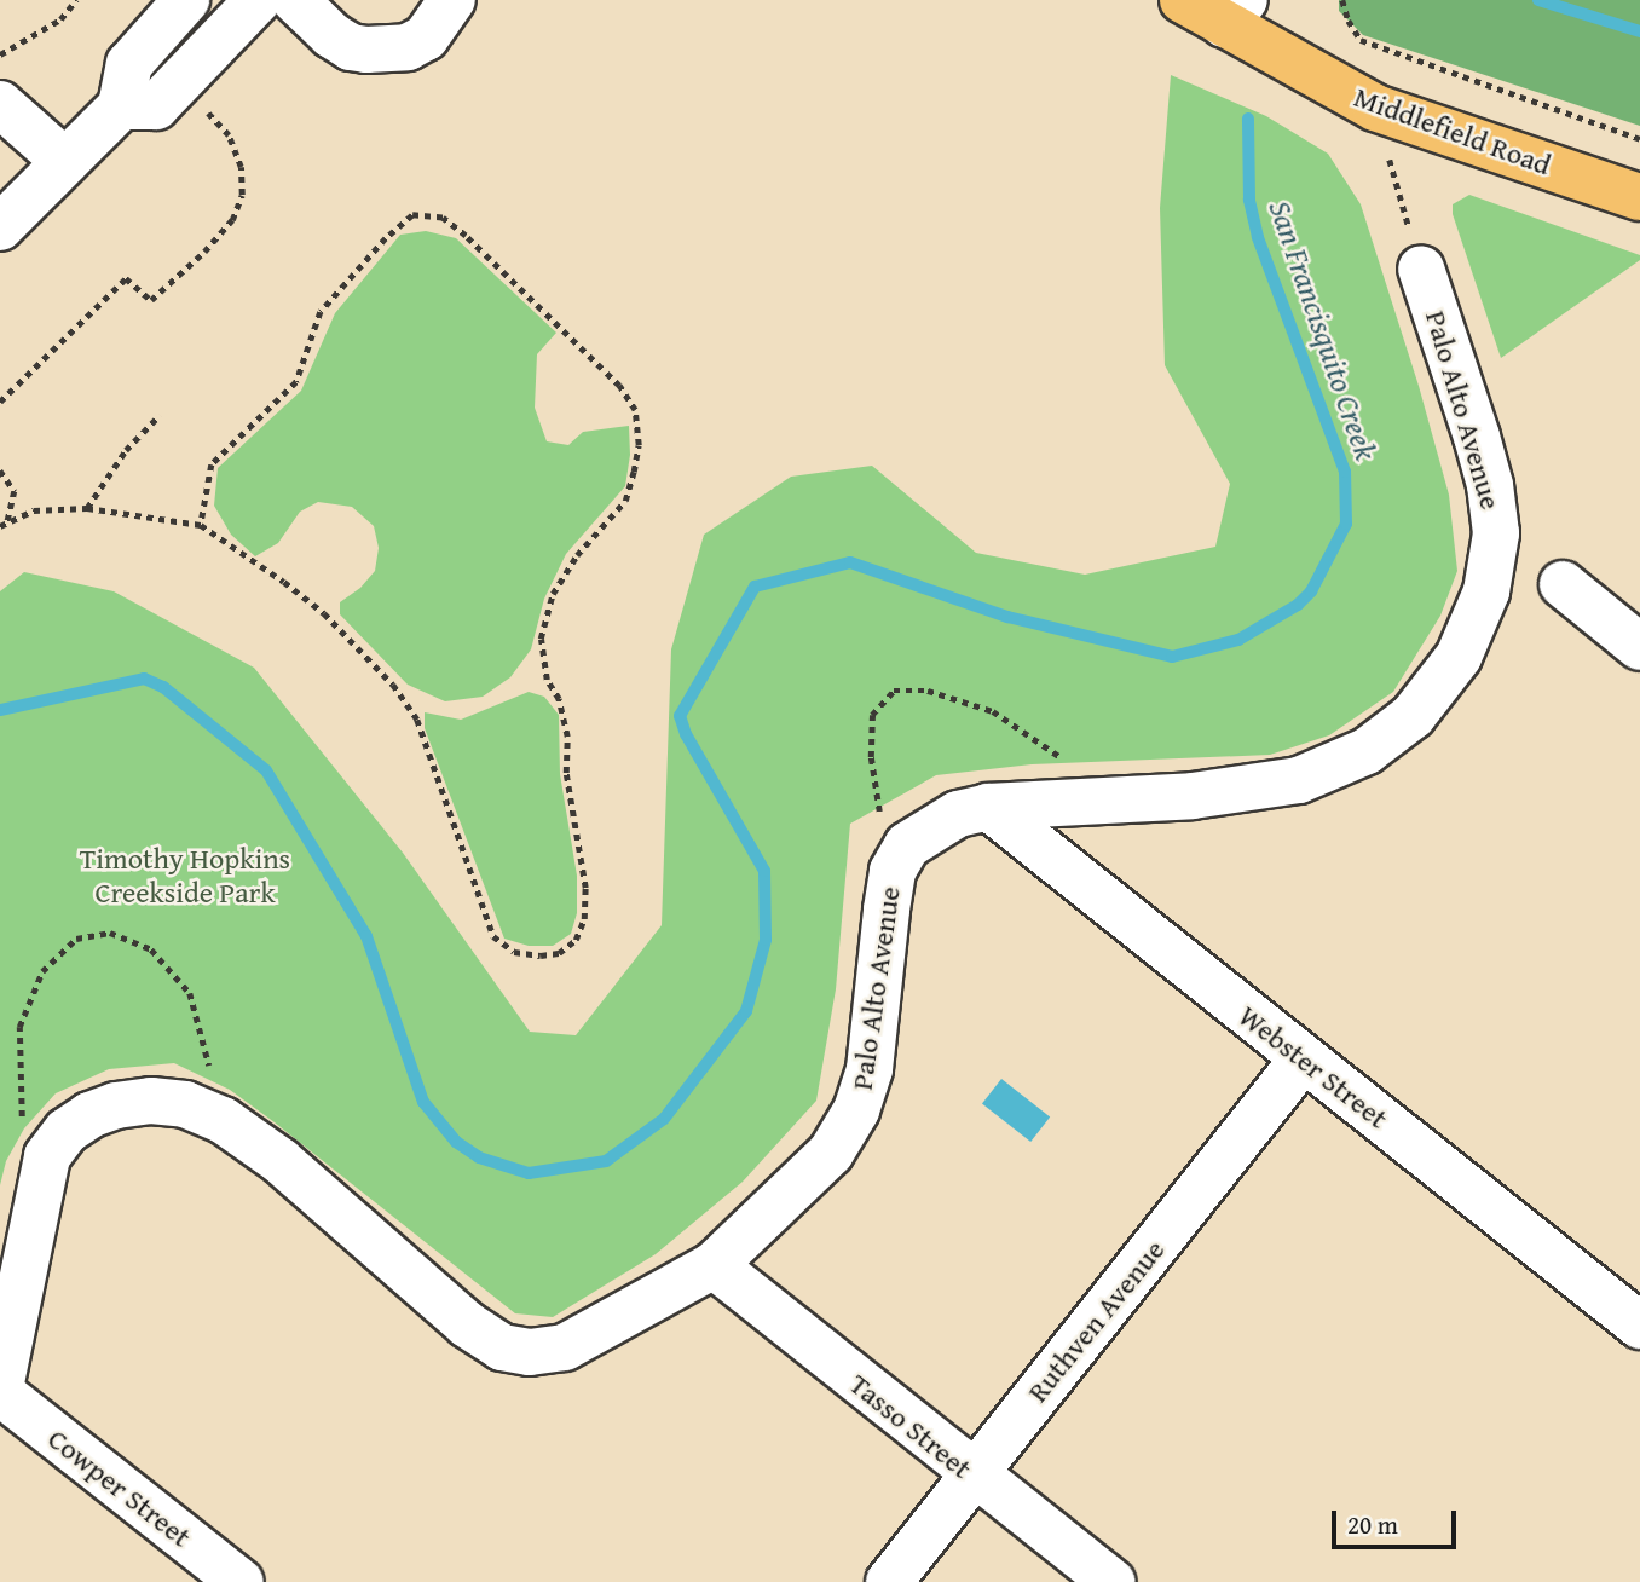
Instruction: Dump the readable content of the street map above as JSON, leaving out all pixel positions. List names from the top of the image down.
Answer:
{
  "streets": {
    "main road": ["Middlefield Road"],
    "street": [
      "Palo Alto Avenue",
      "Webster Street",
      "Ruthven Avenue",
      "Tasso Street",
      "Cowper Street"
    ]
  },
  "crossings": [
    ["Palo Alto Avenue", "Webster Street"],
    ["Palo Alto Avenue", "Tasso Street"],
    ["Palo Alto Avenue", "Cowper Street"],
    ["Webster Street", "Ruthven Avenue"],
    ["Ruthven Avenue", "Tasso Street"]
  ],
  "water": ["San Francisquito Creek"],
  "parks": ["Timothy Hopkins Creekside Park"],
  "scale_bar": "20 m"
}
